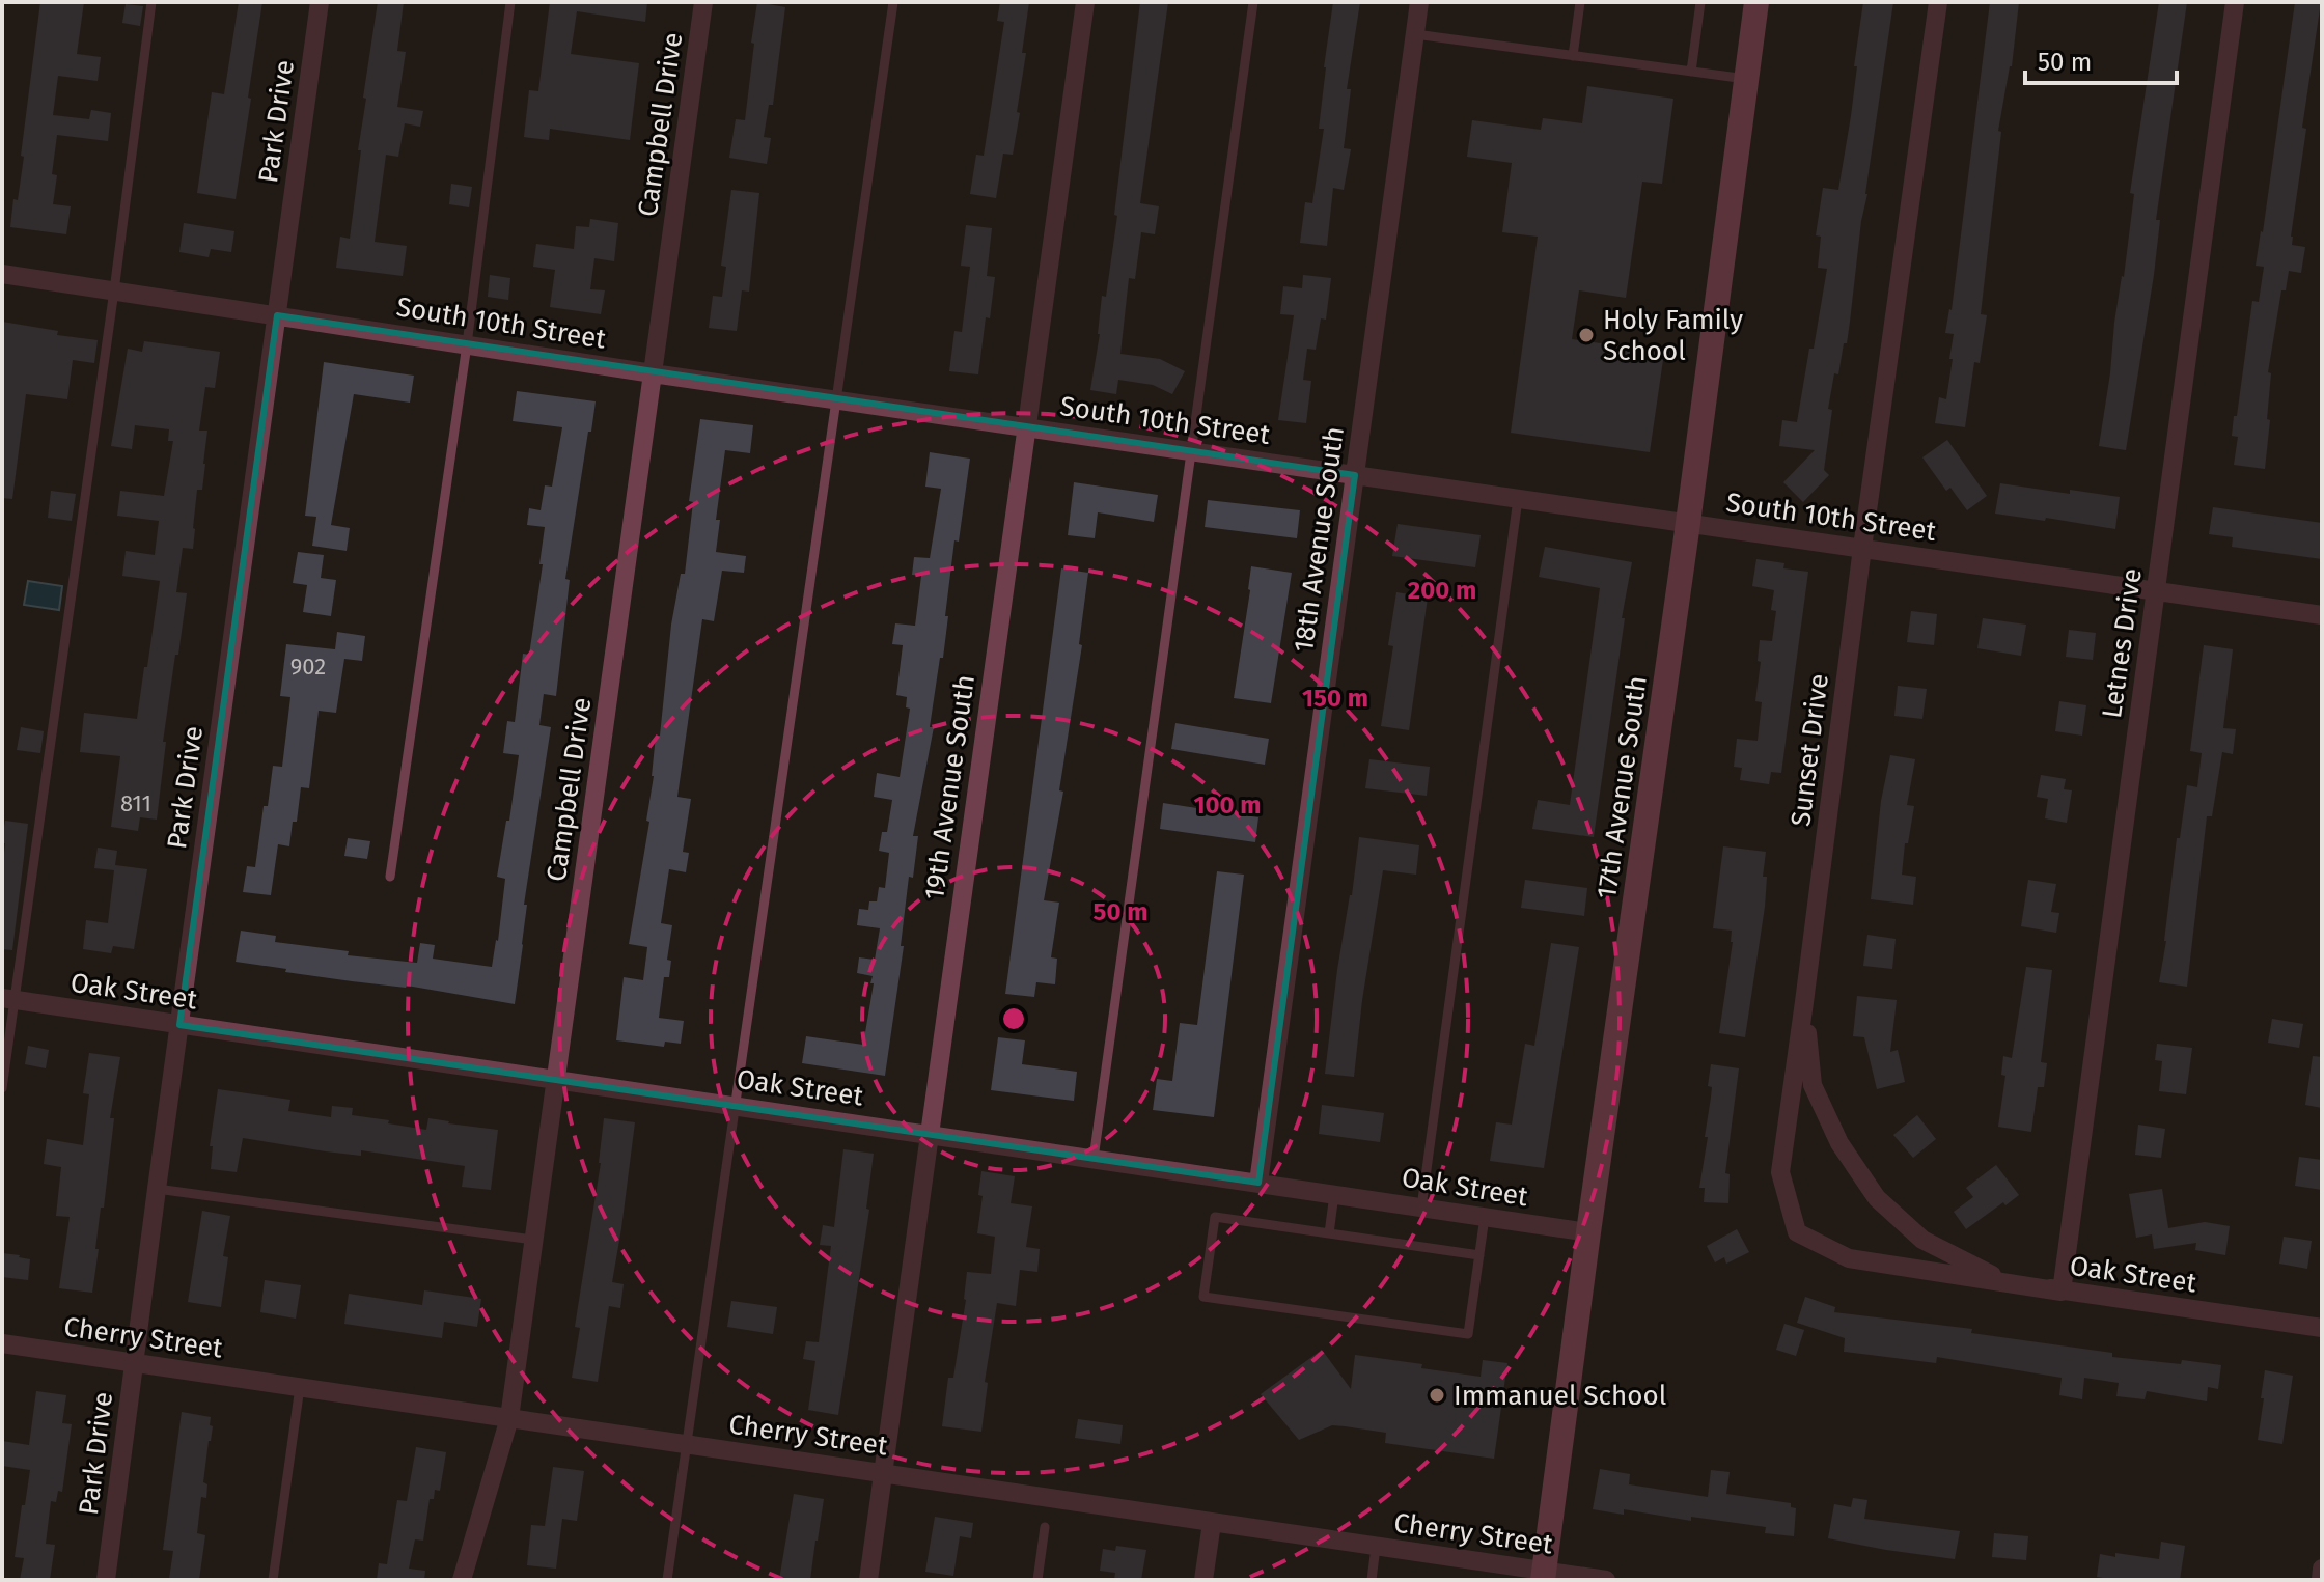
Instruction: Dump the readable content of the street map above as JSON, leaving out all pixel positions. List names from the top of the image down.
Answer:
{
  "streets": {
    "street": [
      "Park Drive",
      "Campbell Drive",
      "South 10th Street",
      "18th Avenue South",
      "Letnes Drive",
      "Sunset Drive",
      "19th Avenue South",
      "17th Avenue South",
      "Oak Street",
      "Cherry Street"
    ]
  },
  "crossings": [
    ["Park Drive", "South 10th Street"],
    ["Park Drive", "Oak Street"],
    ["Park Drive", "Cherry Street"],
    ["Campbell Drive", "South 10th Street"],
    ["Campbell Drive", "Oak Street"],
    ["Campbell Drive", "Cherry Street"],
    ["South 10th Street", "18th Avenue South"],
    ["South 10th Street", "Letnes Drive"],
    ["South 10th Street", "Sunset Drive"],
    ["South 10th Street", "19th Avenue South"],
    ["South 10th Street", "17th Avenue South"],
    ["18th Avenue South", "Oak Street"],
    ["Letnes Drive", "Sunset Drive"],
    ["Letnes Drive", "Oak Street"],
    ["Sunset Drive", "Oak Street"],
    ["19th Avenue South", "Oak Street"],
    ["19th Avenue South", "Cherry Street"],
    ["17th Avenue South", "Oak Street"],
    ["17th Avenue South", "Cherry Street"]
  ],
  "places": ["Holy Family School", "Immanuel School"],
  "house_numbers": ["902", "811"],
  "scale_bar": "50 m",
  "rings": [
    "200 m",
    "150 m",
    "100 m",
    "50 m"
  ]
}
